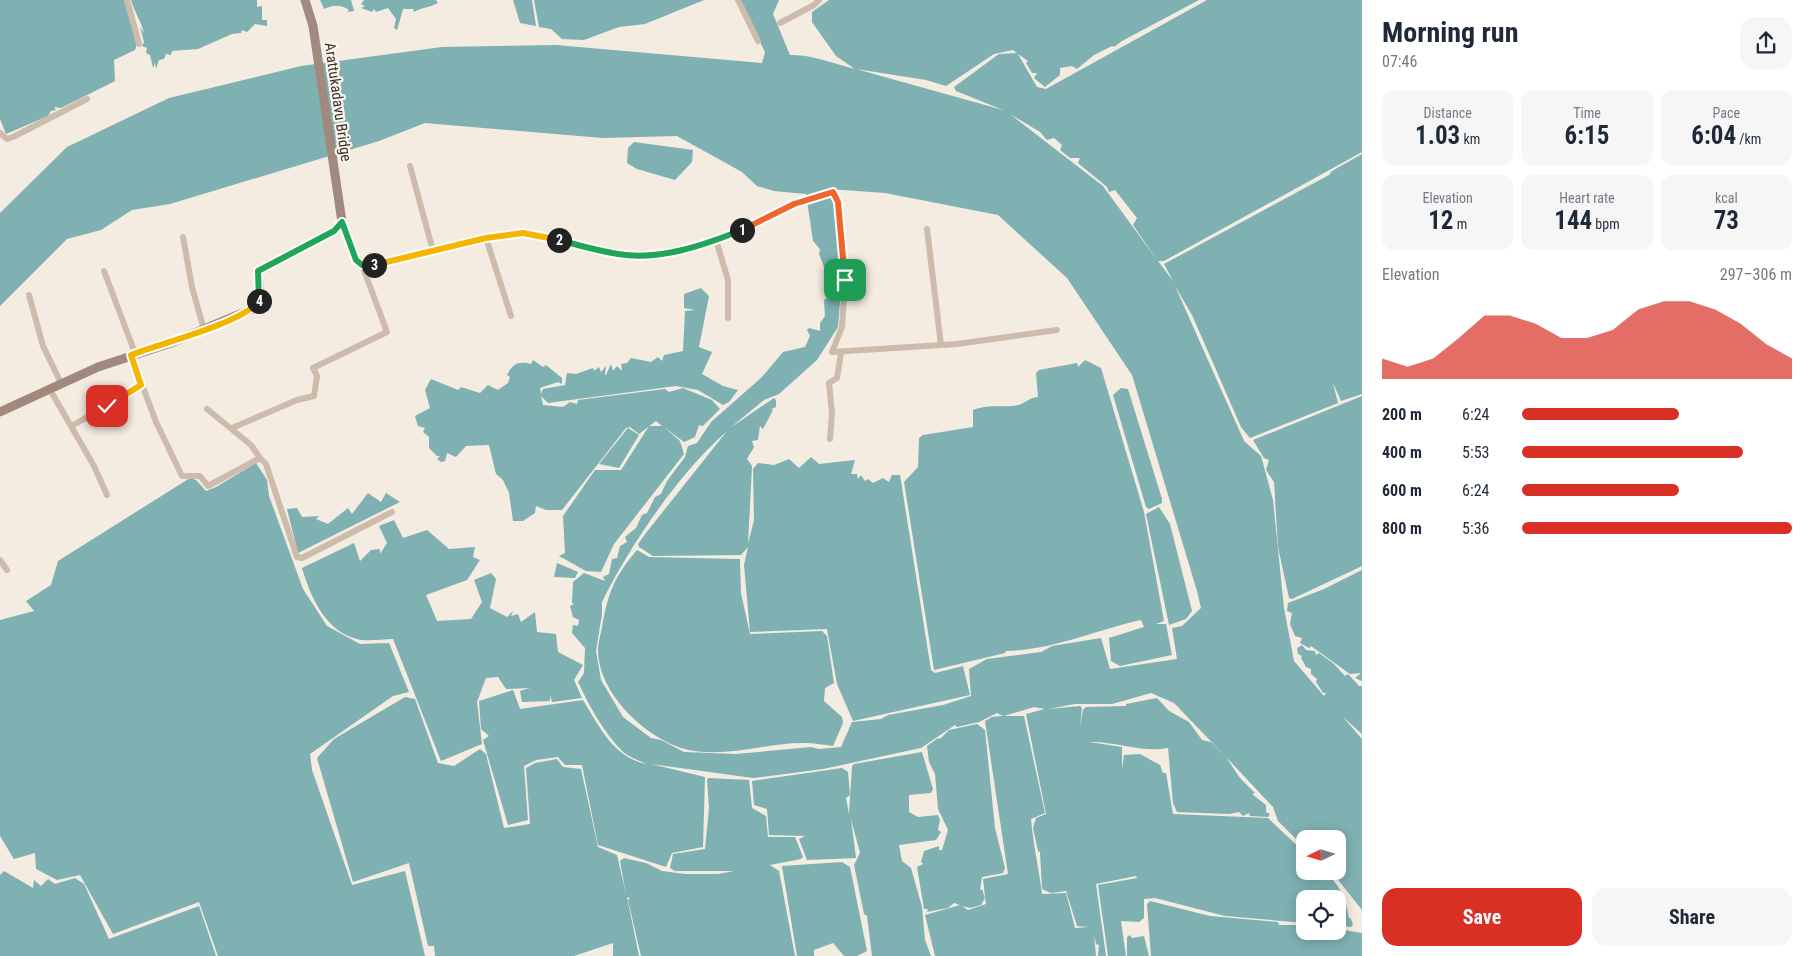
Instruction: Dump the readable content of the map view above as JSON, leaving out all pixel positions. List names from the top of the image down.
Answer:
{
  "streets": {
    "main road": ["Arattukadavu Bridge"]
  },
  "north": "left",
  "page": {
    "heading": ["Morning run", "07:46"],
    "stats": [
      ["Distance", "1.03 km"],
      ["Time", "6:15"],
      ["Pace", "6:04 /km"],
      ["Elevation", "12 m"],
      ["Heart rate", "144 bpm"],
      ["kcal", "73"]
    ],
    "pins": [
      "1",
      "2",
      "3",
      "4"
    ],
    "chart": ["Elevation", "297–306 m"],
    "list": [
      {
        "name": "200 m",
        "note": "6:24"
      },
      {
        "name": "400 m",
        "note": "5:53"
      },
      {
        "name": "600 m",
        "note": "6:24"
      },
      {
        "name": "800 m",
        "note": "5:36"
      }
    ],
    "buttons": ["Save", "Share"]
  }
}
